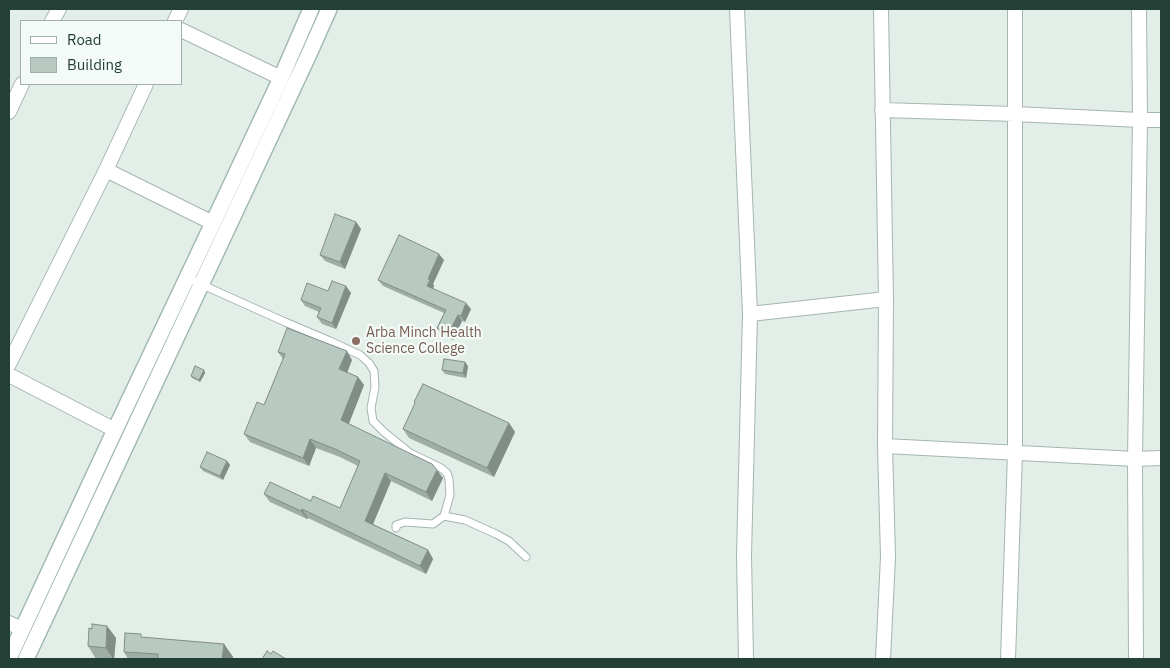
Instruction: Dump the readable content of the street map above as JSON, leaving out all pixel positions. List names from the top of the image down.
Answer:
{
  "places": ["Arba Minch Health Science College"],
  "legend": ["Road", "Building"]
}
